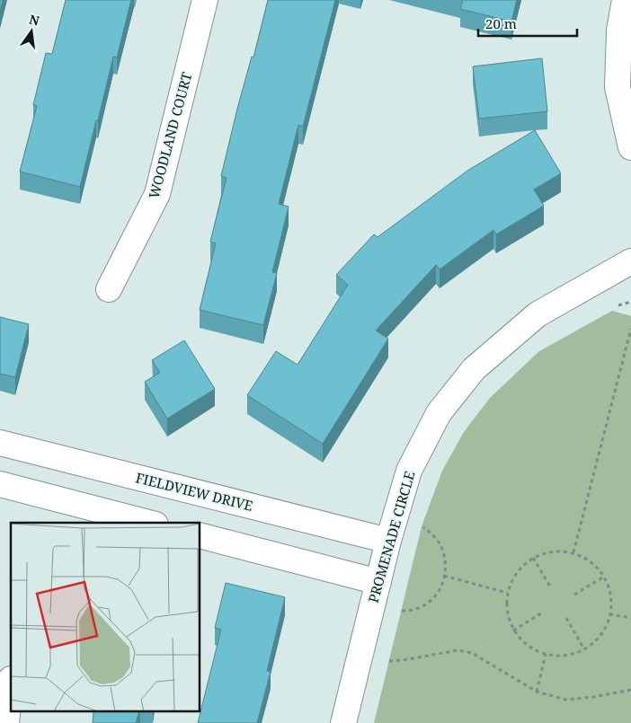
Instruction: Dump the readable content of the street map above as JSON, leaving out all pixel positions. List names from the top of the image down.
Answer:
{
  "streets": {
    "street": ["WOODLAND COURT", "FIELDVIEW DRIVE", "PROMENADE CIRCLE"]
  },
  "crossings": [
    ["FIELDVIEW DRIVE", "PROMENADE CIRCLE"]
  ],
  "scale_bar": "20 m",
  "north": "top"
}
